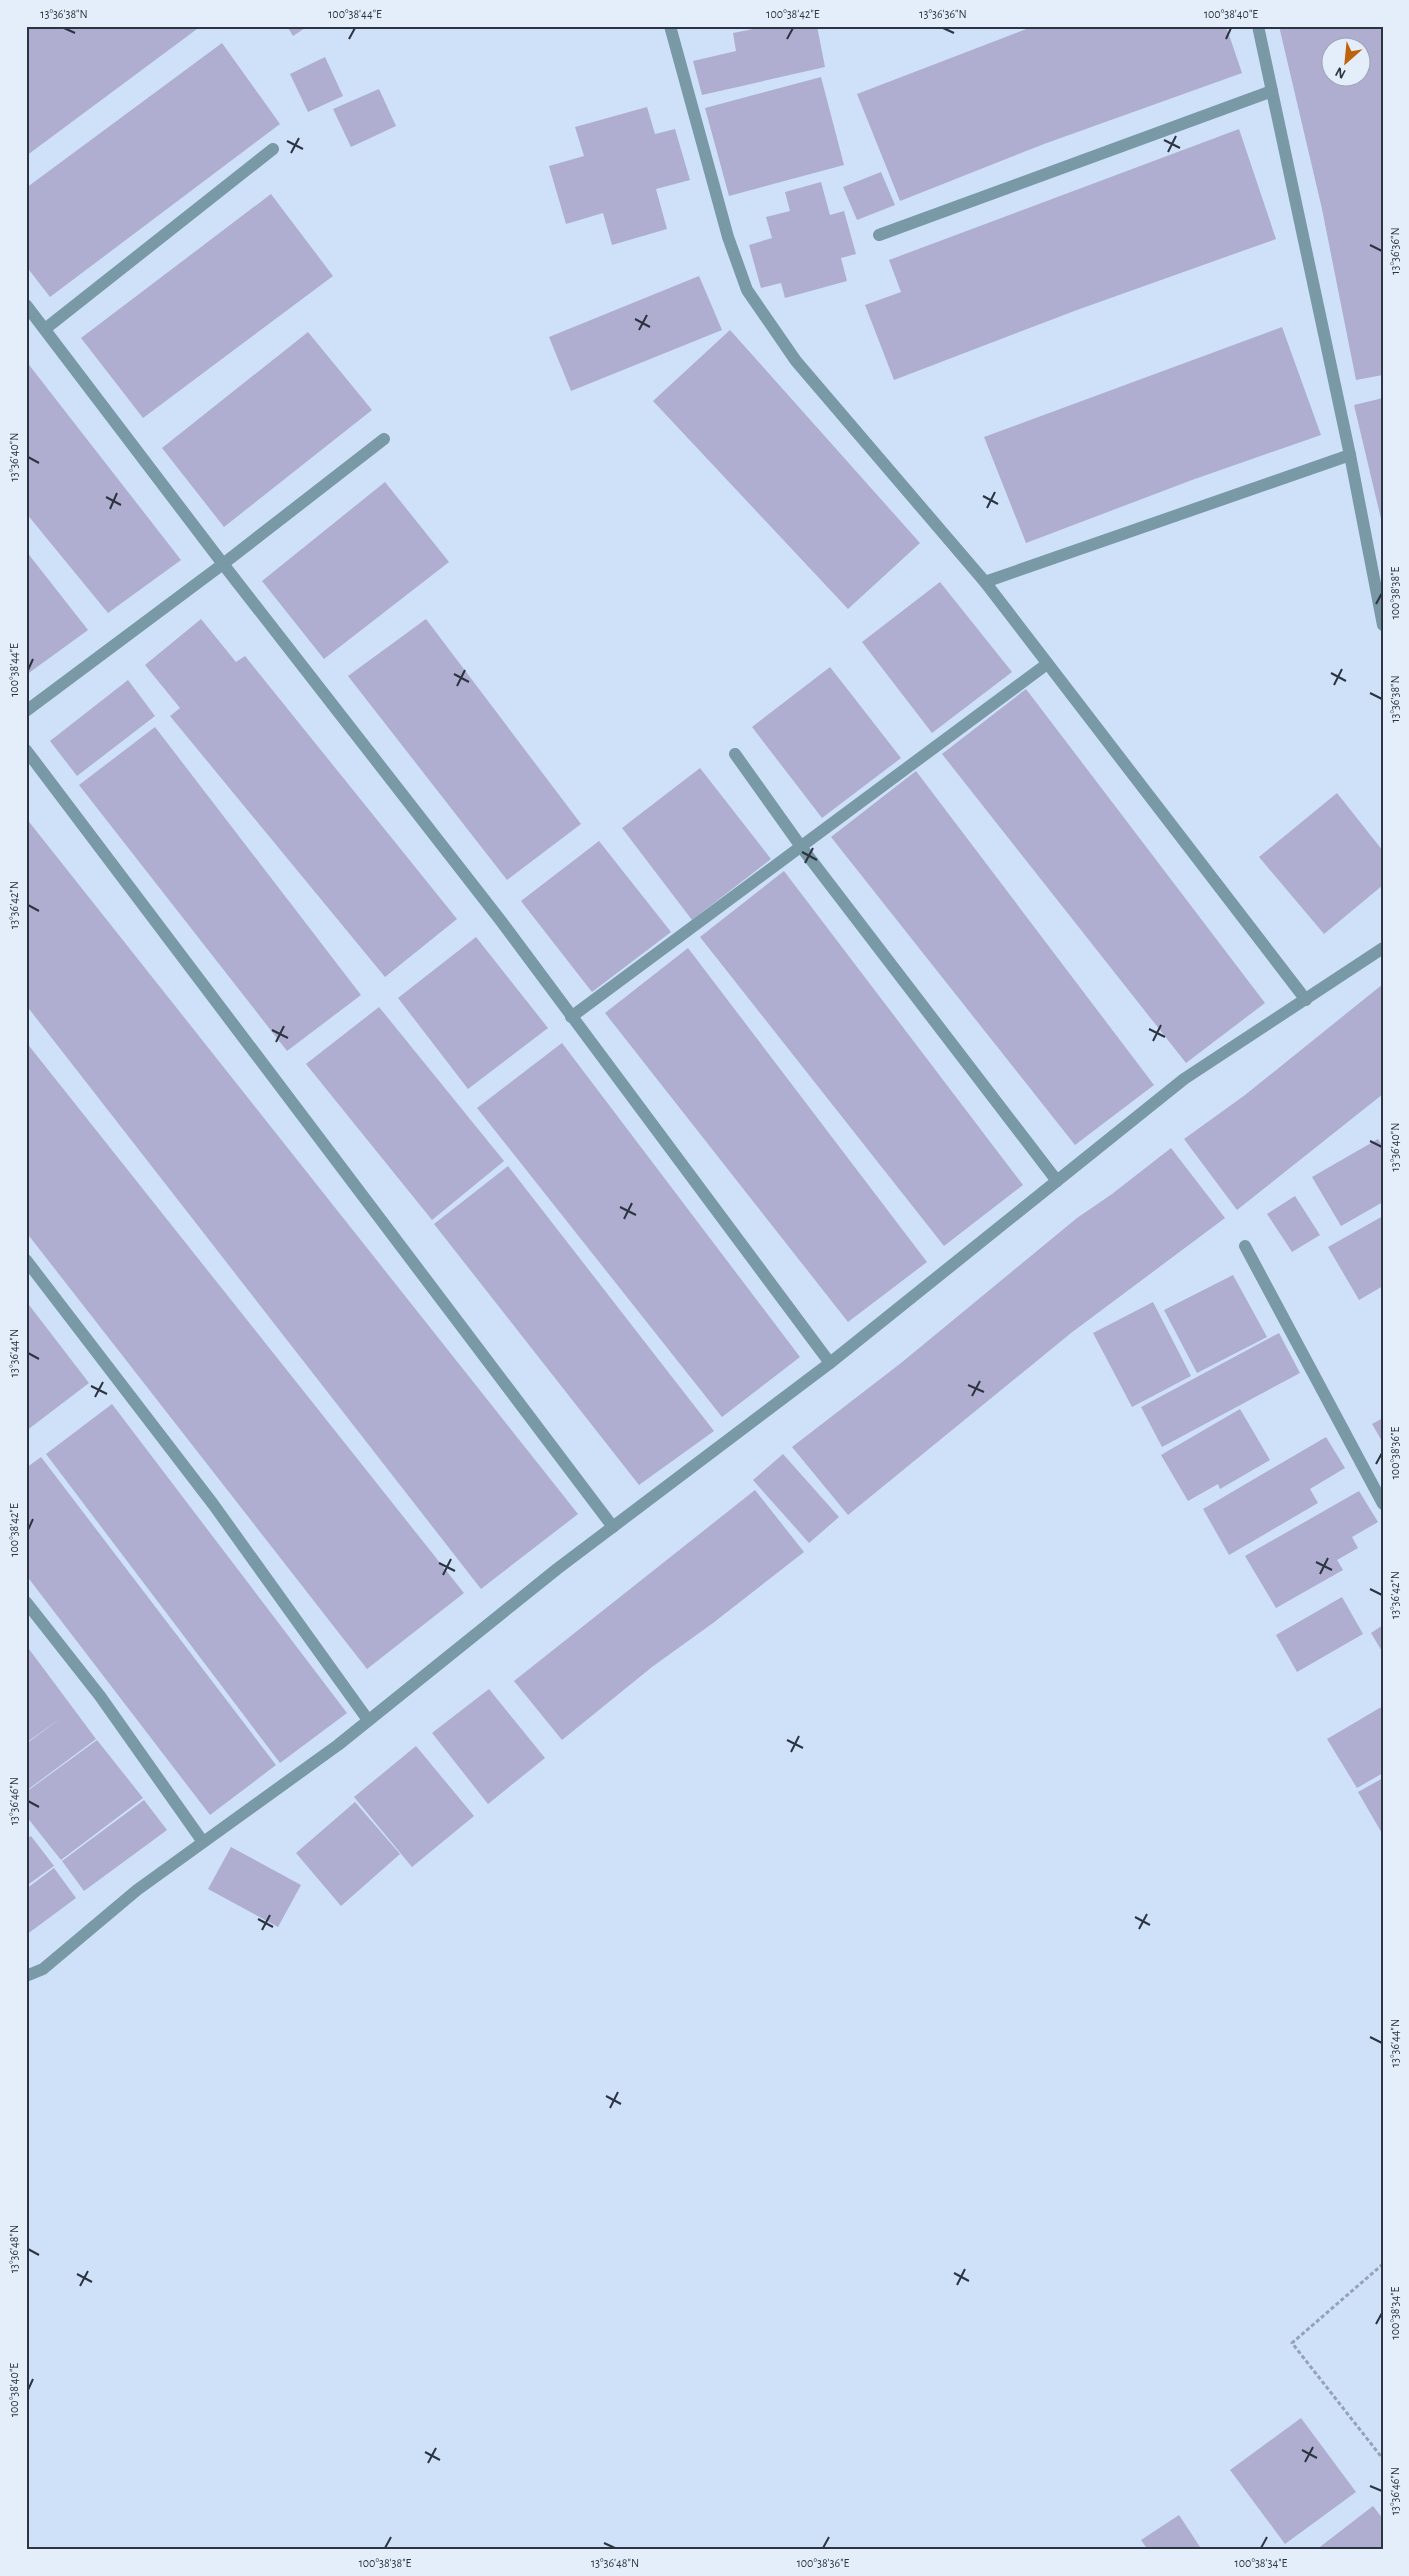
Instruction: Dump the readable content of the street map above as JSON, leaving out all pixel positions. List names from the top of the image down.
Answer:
{
  "north": "bottom left",
  "coordinates": [
    "13°36'38\"N",
    "100°38'44\"E",
    "100°38'42\"E",
    "13°36'36\"N",
    "100°38'40\"E",
    "13°36'40\"N",
    "100°38'38\"E",
    "13°36'42\"N",
    "13°36'44\"N",
    "100°38'36\"E",
    "13°36'46\"N",
    "13°36'48\"N",
    "100°38'34\"E"
  ]
}
